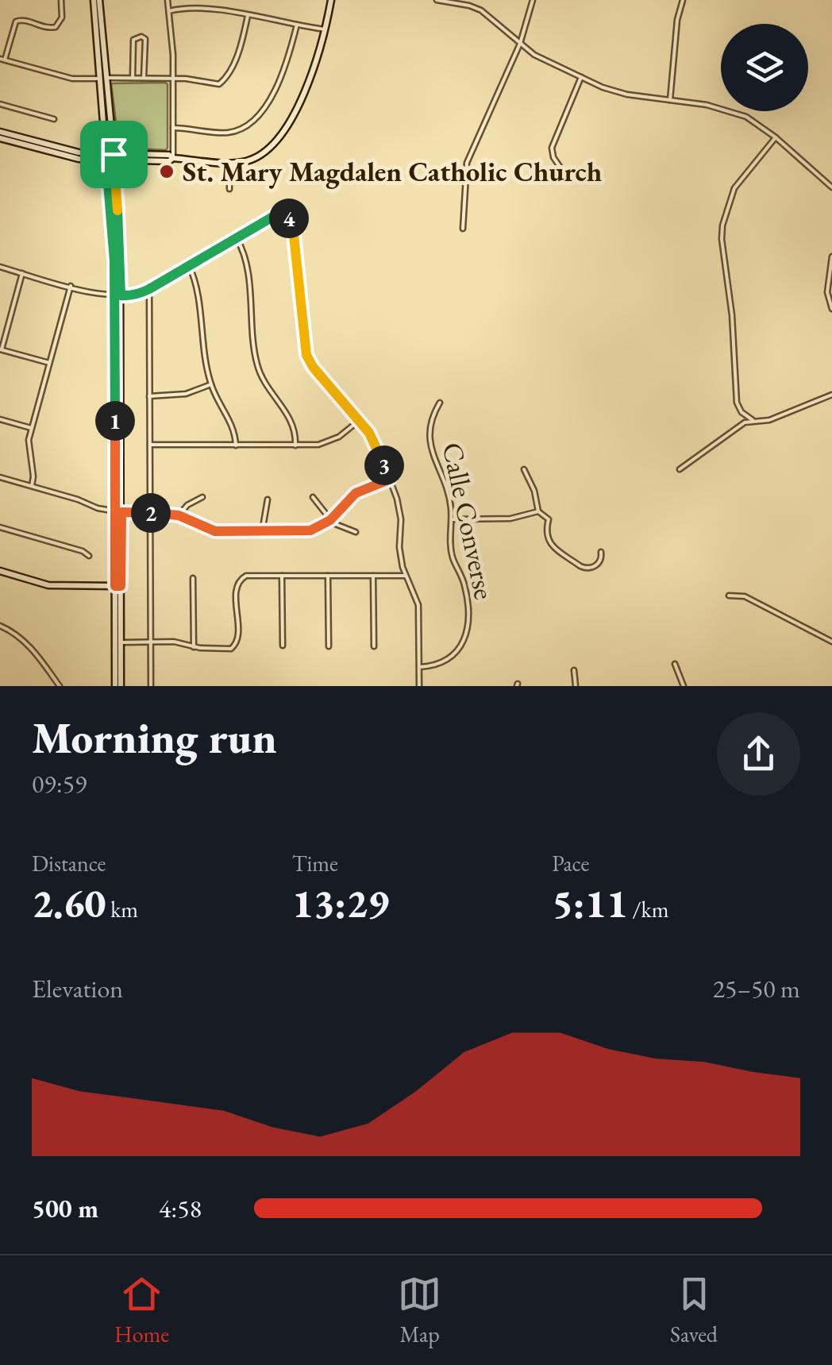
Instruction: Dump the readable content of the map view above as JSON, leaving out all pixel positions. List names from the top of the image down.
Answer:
{
  "streets": {
    "street": ["Calle Converse"]
  },
  "places": ["St. Mary Magdalen Catholic Church"],
  "page": {
    "pins": [
      "4",
      "1",
      "3",
      "2"
    ],
    "heading": ["Morning run", "09:59"],
    "stats": [
      ["Distance", "2.60 km"],
      ["Time", "13:29"],
      ["Pace", "5:11 /km"]
    ],
    "chart": ["Elevation", "25–50 m"],
    "list": [
      {
        "name": "500 m",
        "note": "4:58"
      }
    ],
    "tabs": ["Home", "Map", "Saved"]
  }
}
